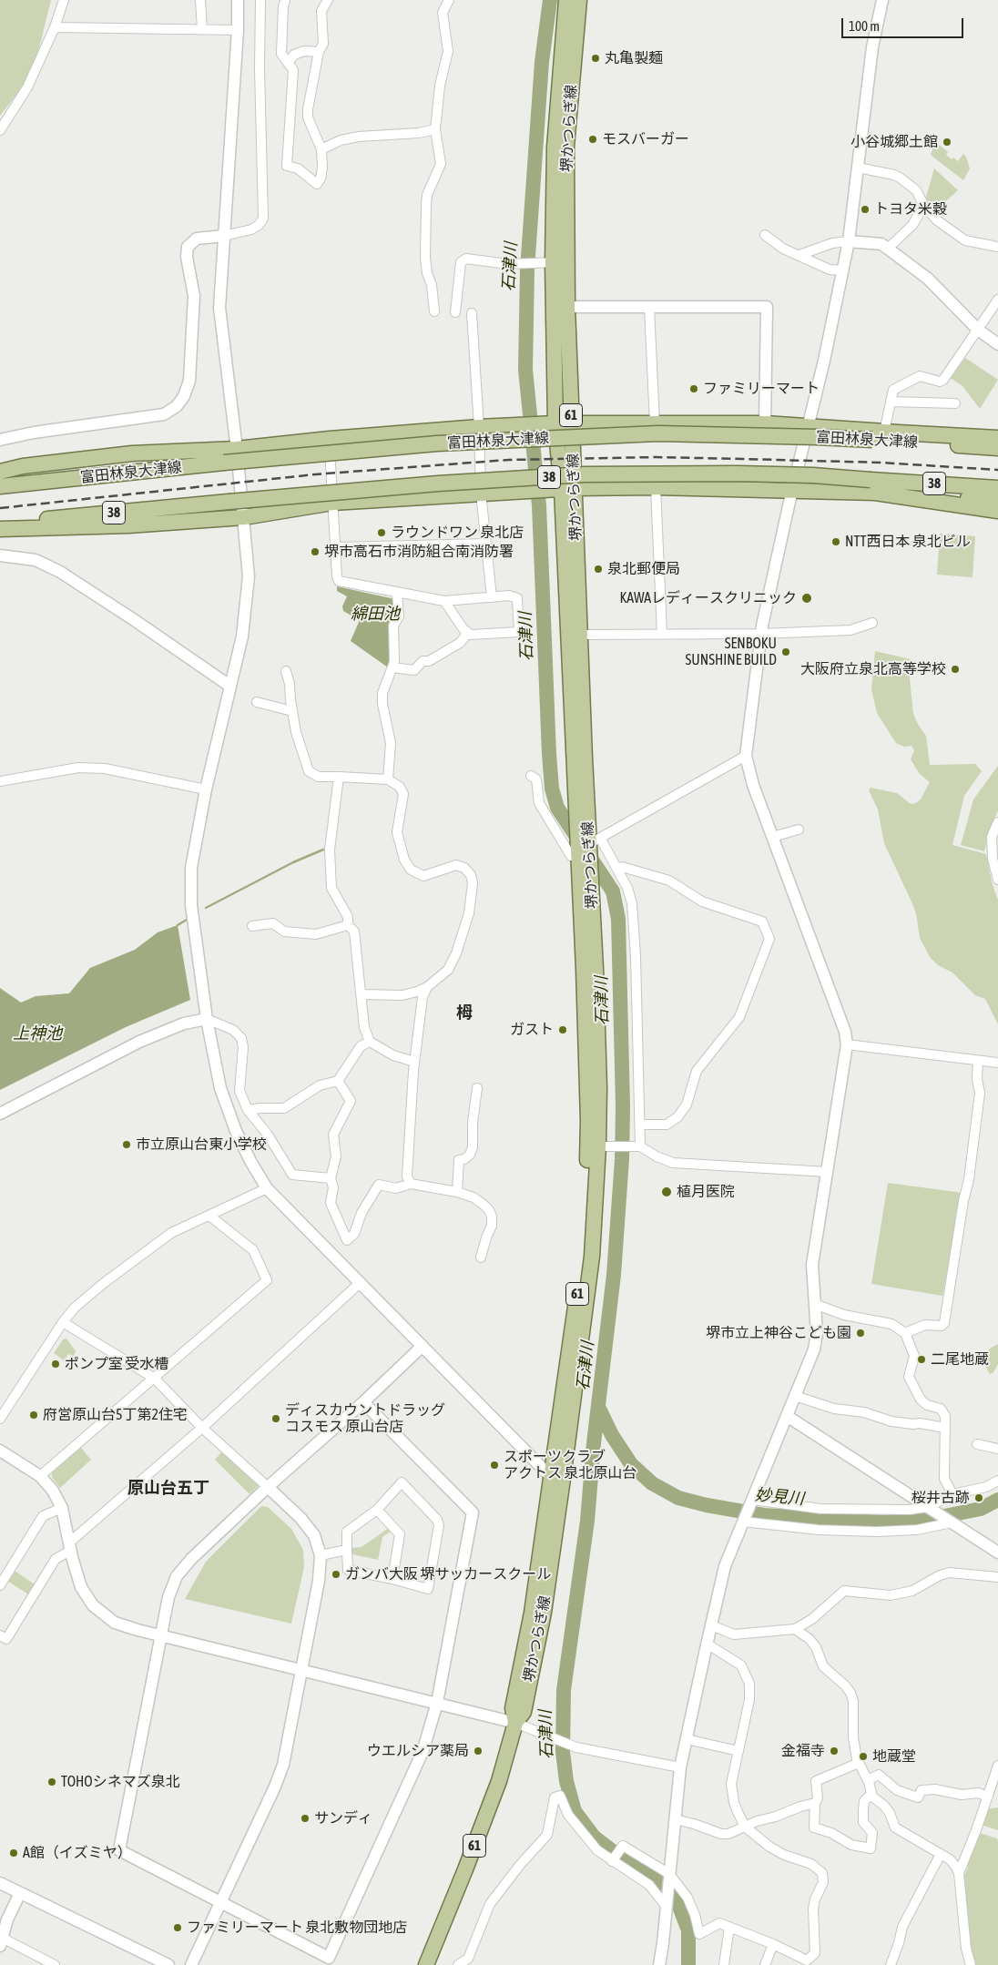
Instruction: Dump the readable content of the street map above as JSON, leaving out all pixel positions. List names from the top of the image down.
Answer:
{
  "streets": {
    "main road": [
      "堺かつらぎ線",
      "61",
      "富田林泉大津線",
      "38"
    ]
  },
  "districts": ["栂", "原山台五丁"],
  "water": [
    "石津川",
    "綿田池",
    "上神池",
    "妙見川"
  ],
  "places": [
    "丸亀製麺",
    "モスバーガー",
    "小谷城郷土館",
    "トヨタ米穀",
    "ファミリーマート",
    "ラウンドワン 泉北店",
    "NTT西日本 泉北ビル",
    "堺市高石市消防組合南消防署",
    "泉北郵便局",
    "KAWAレディースクリニック",
    "SENBOKU SUNSHINE BUILD",
    "大阪府立泉北高等学校",
    "ガスト",
    "市立原山台東小学校",
    "植月医院",
    "堺市立上神谷こども園",
    "二尾地蔵",
    "ポンプ室 受水槽",
    "府営原山台5丁第2住宅",
    "ディスカウントドラッグ コスモス 原山台店",
    "スポーツクラブ アクトス 泉北原山台",
    "桜井古跡",
    "ガンバ大阪 堺サッカースクール",
    "ウエルシア薬局",
    "金福寺",
    "地蔵堂",
    "TOHOシネマズ泉北",
    "サンディ",
    "A館（イズミヤ）",
    "ファミリーマート 泉北敷物団地店"
  ],
  "scale_bar": "100 m"
}
